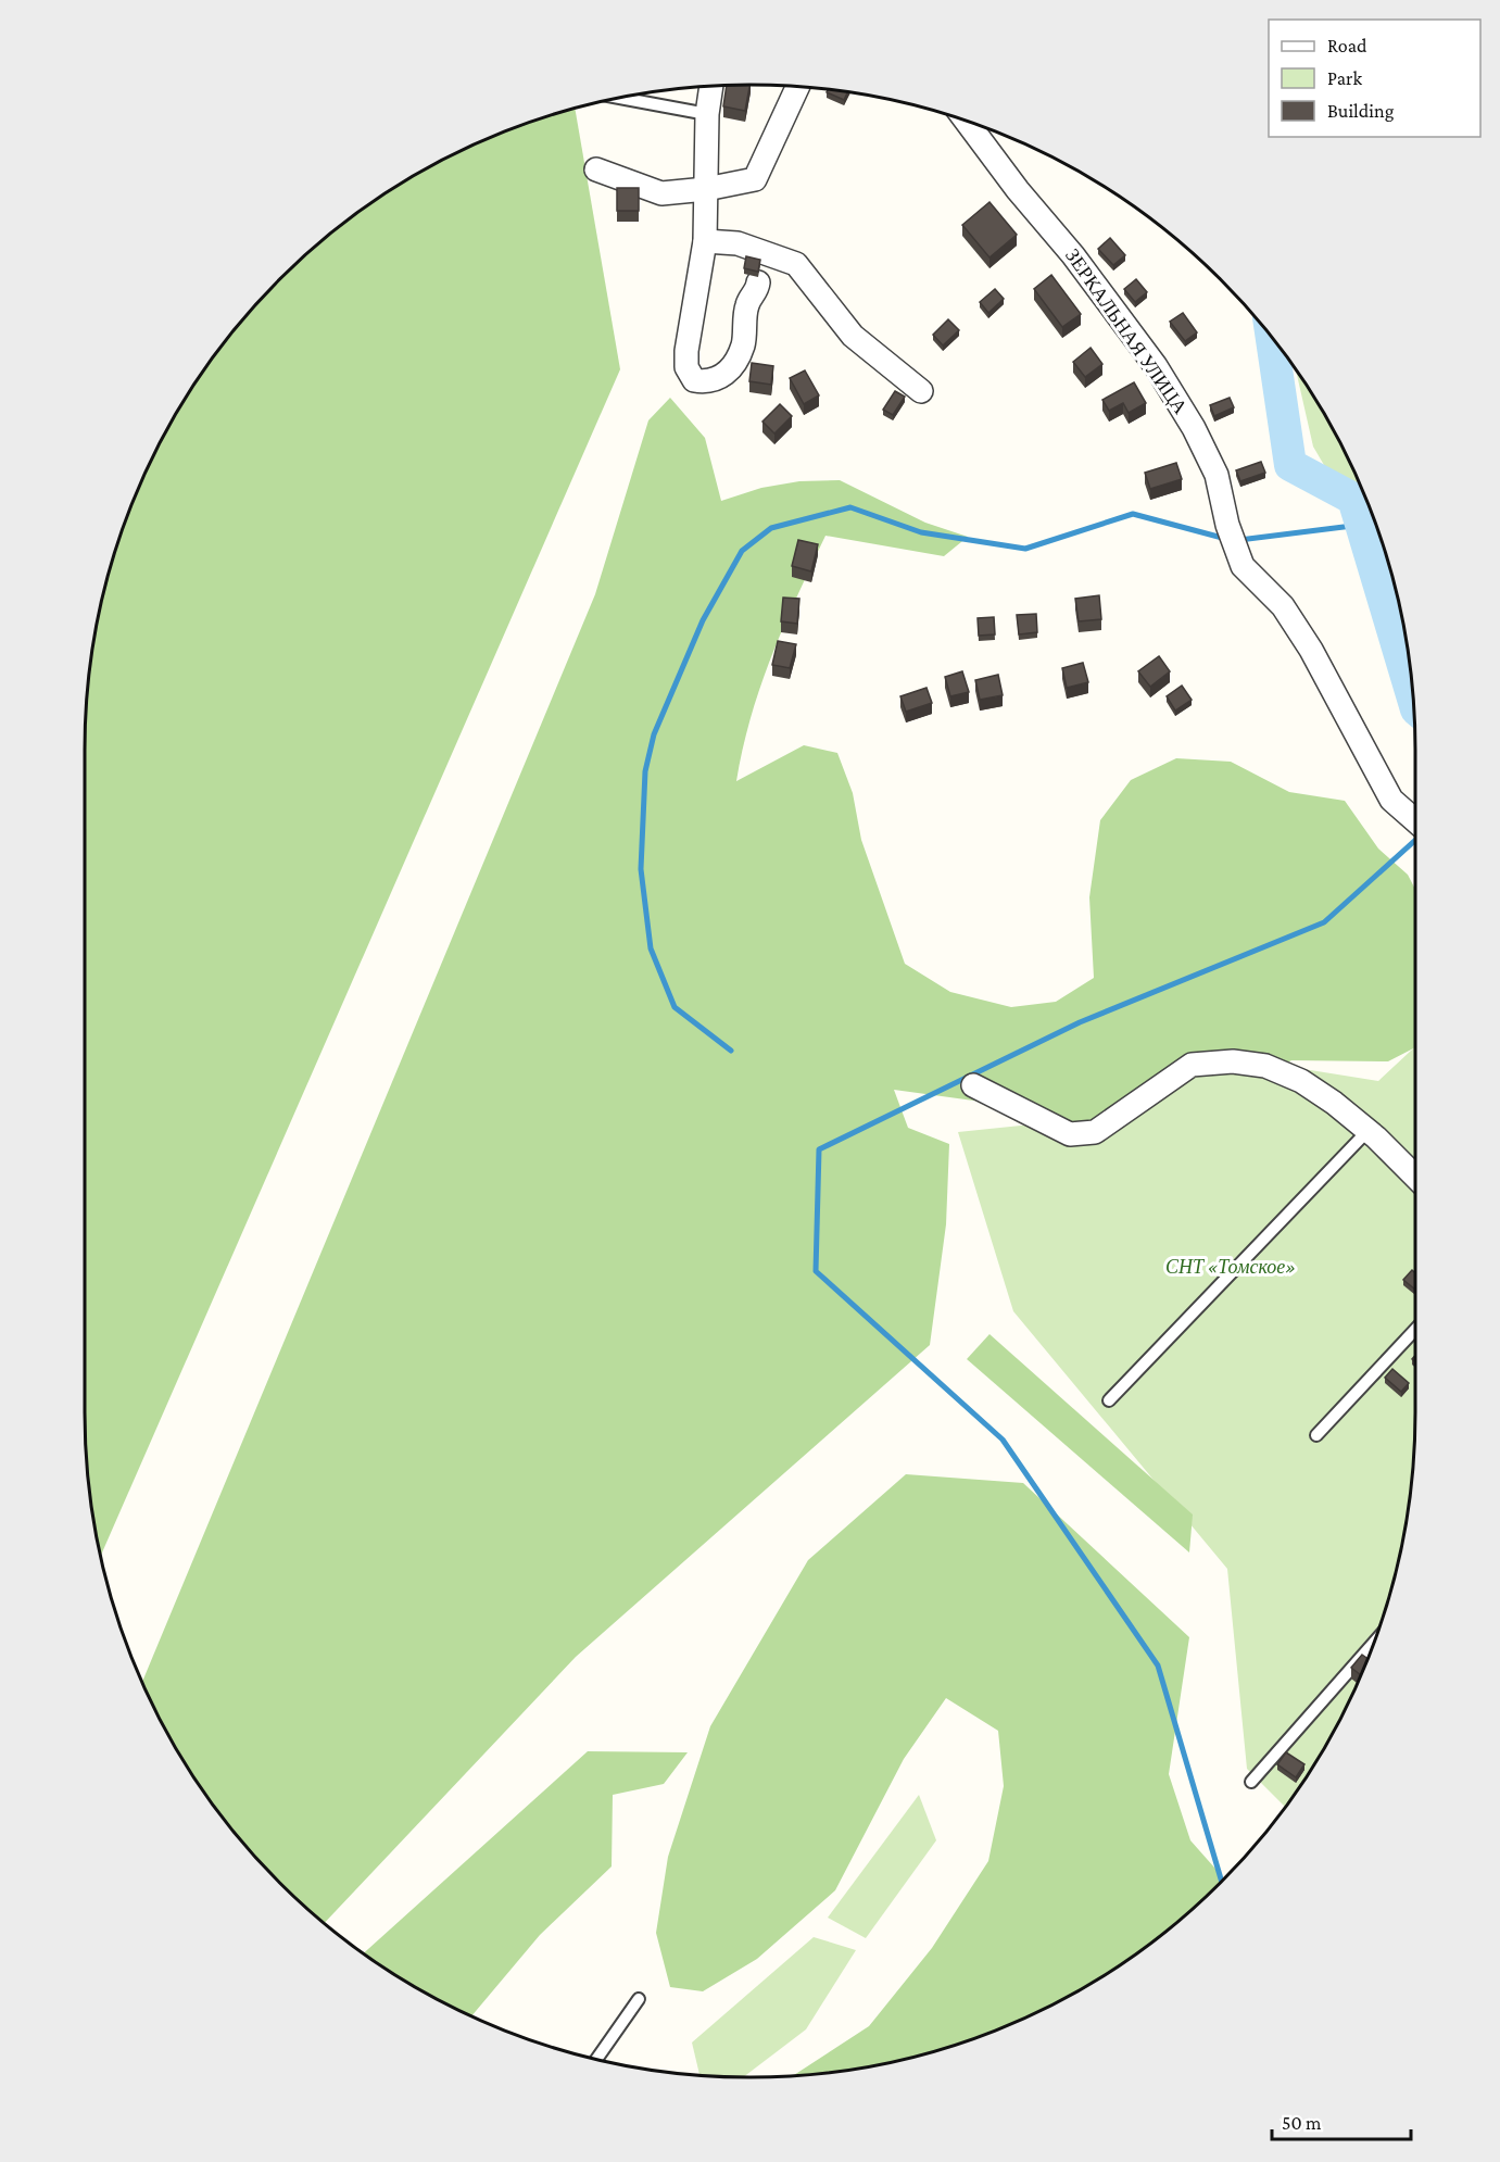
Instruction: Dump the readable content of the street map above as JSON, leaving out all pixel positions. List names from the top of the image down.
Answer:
{
  "streets": {
    "street": ["ЗЕРКАЛЬНАЯ УЛИЦА"]
  },
  "parks": ["СНТ «Томское»"],
  "legend": ["Road", "Park", "Building"],
  "scale_bar": "50 m"
}
